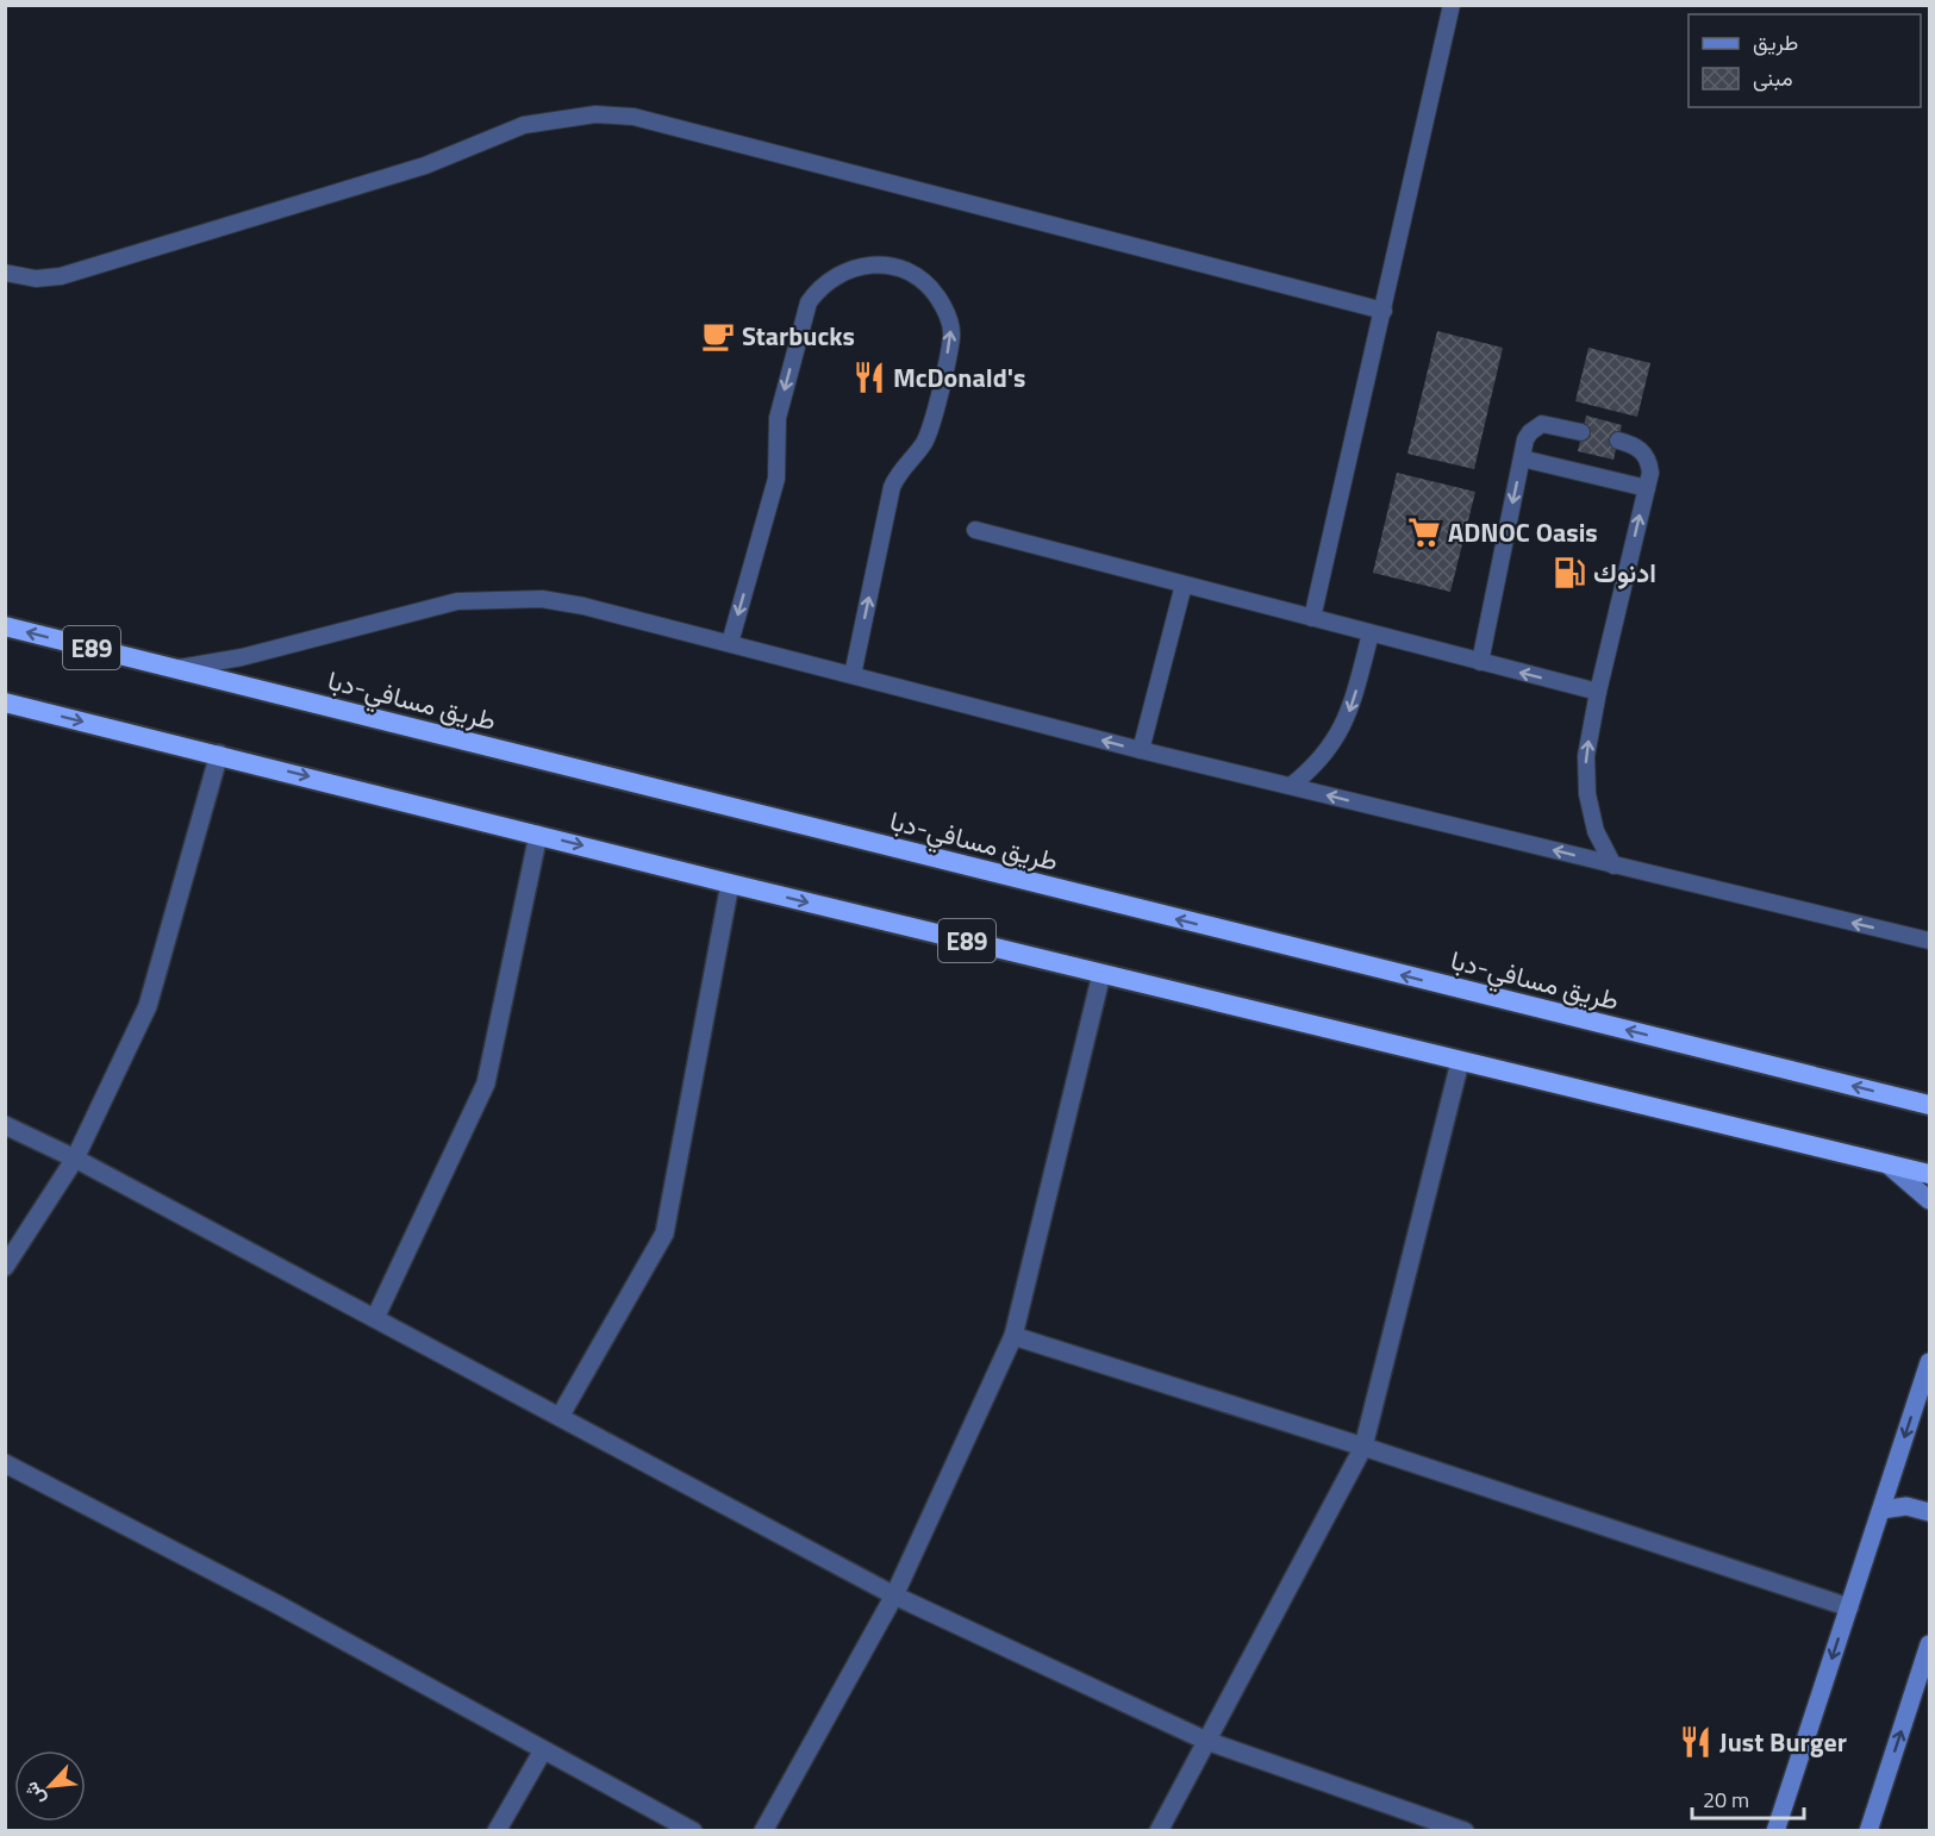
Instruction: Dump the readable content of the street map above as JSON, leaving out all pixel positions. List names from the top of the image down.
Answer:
{
  "streets": {
    "highway": ["E89", "طريق مسافي-دبا"]
  },
  "places": {
    "cafe": ["Starbucks"],
    "restaurant": ["McDonald's", "Just Burger"],
    "supermarket": ["ADNOC Oasis"],
    "fuel station": ["ادنوك"]
  },
  "legend": ["طريق", "مبنى"],
  "scale_bar": "20 m",
  "north": "bottom left"
}
